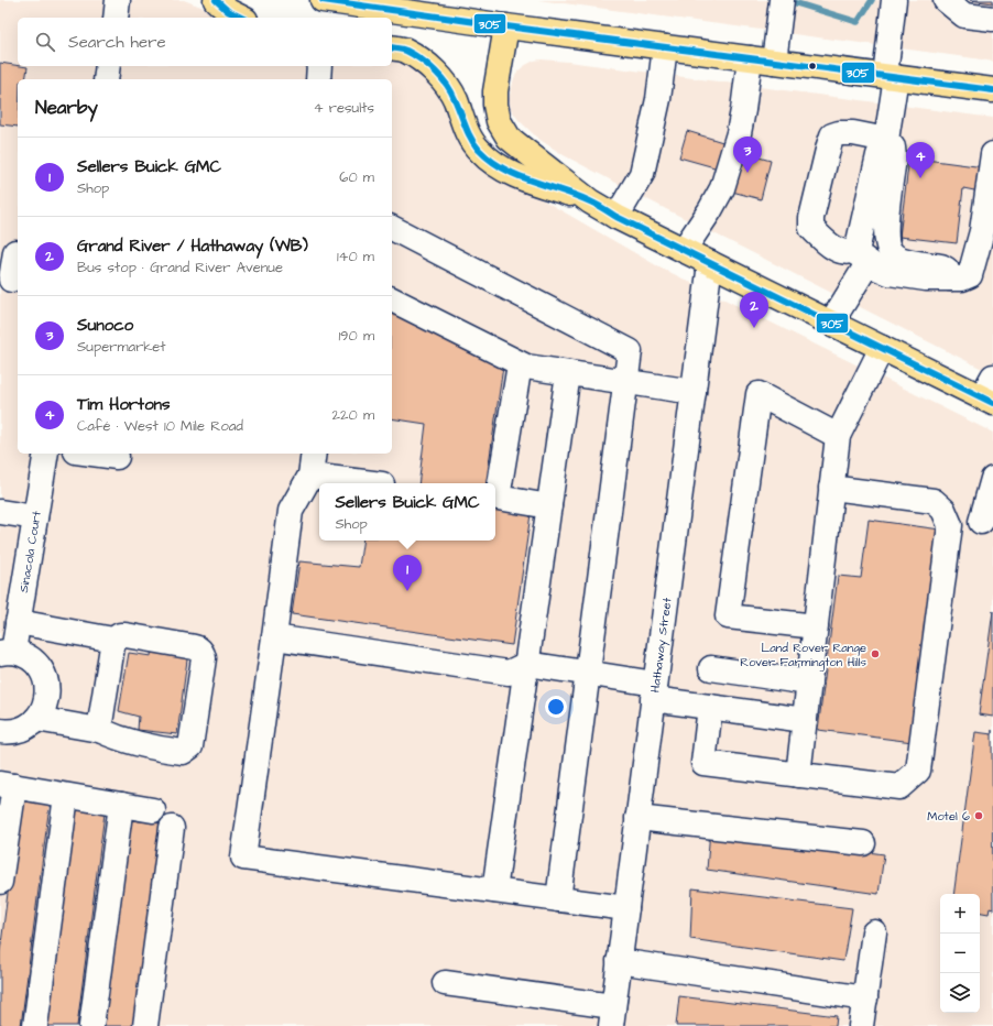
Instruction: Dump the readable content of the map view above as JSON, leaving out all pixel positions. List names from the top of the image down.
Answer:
{
  "streets": {
    "street": ["Sinacola Court", "Hathaway Street"]
  },
  "places": ["Land Rover Range Rover Farmington Hills", "Motel 6"],
  "lines": ["transit line 305"],
  "page": {
    "search": "Search here",
    "heading": ["Nearby", "4 results"],
    "pins": [
      "3",
      "4",
      "2",
      "1"
    ],
    "list": [
      {
        "mark": "1",
        "name": "Sellers Buick GMC",
        "note": "Shop",
        "value": "60 m"
      },
      {
        "mark": "2",
        "name": "Grand River / Hathaway (WB)",
        "note": "Bus stop · Grand River Avenue",
        "value": "140 m"
      },
      {
        "mark": "3",
        "name": "Sunoco",
        "note": "Supermarket",
        "value": "190 m"
      },
      {
        "mark": "4",
        "name": "Tim Hortons",
        "note": "Café · West 10 Mile Road",
        "value": "220 m"
      }
    ],
    "popup": ["Sellers Buick GMC", "Shop"],
    "map_buttons": ["+", "−"]
  }
}
